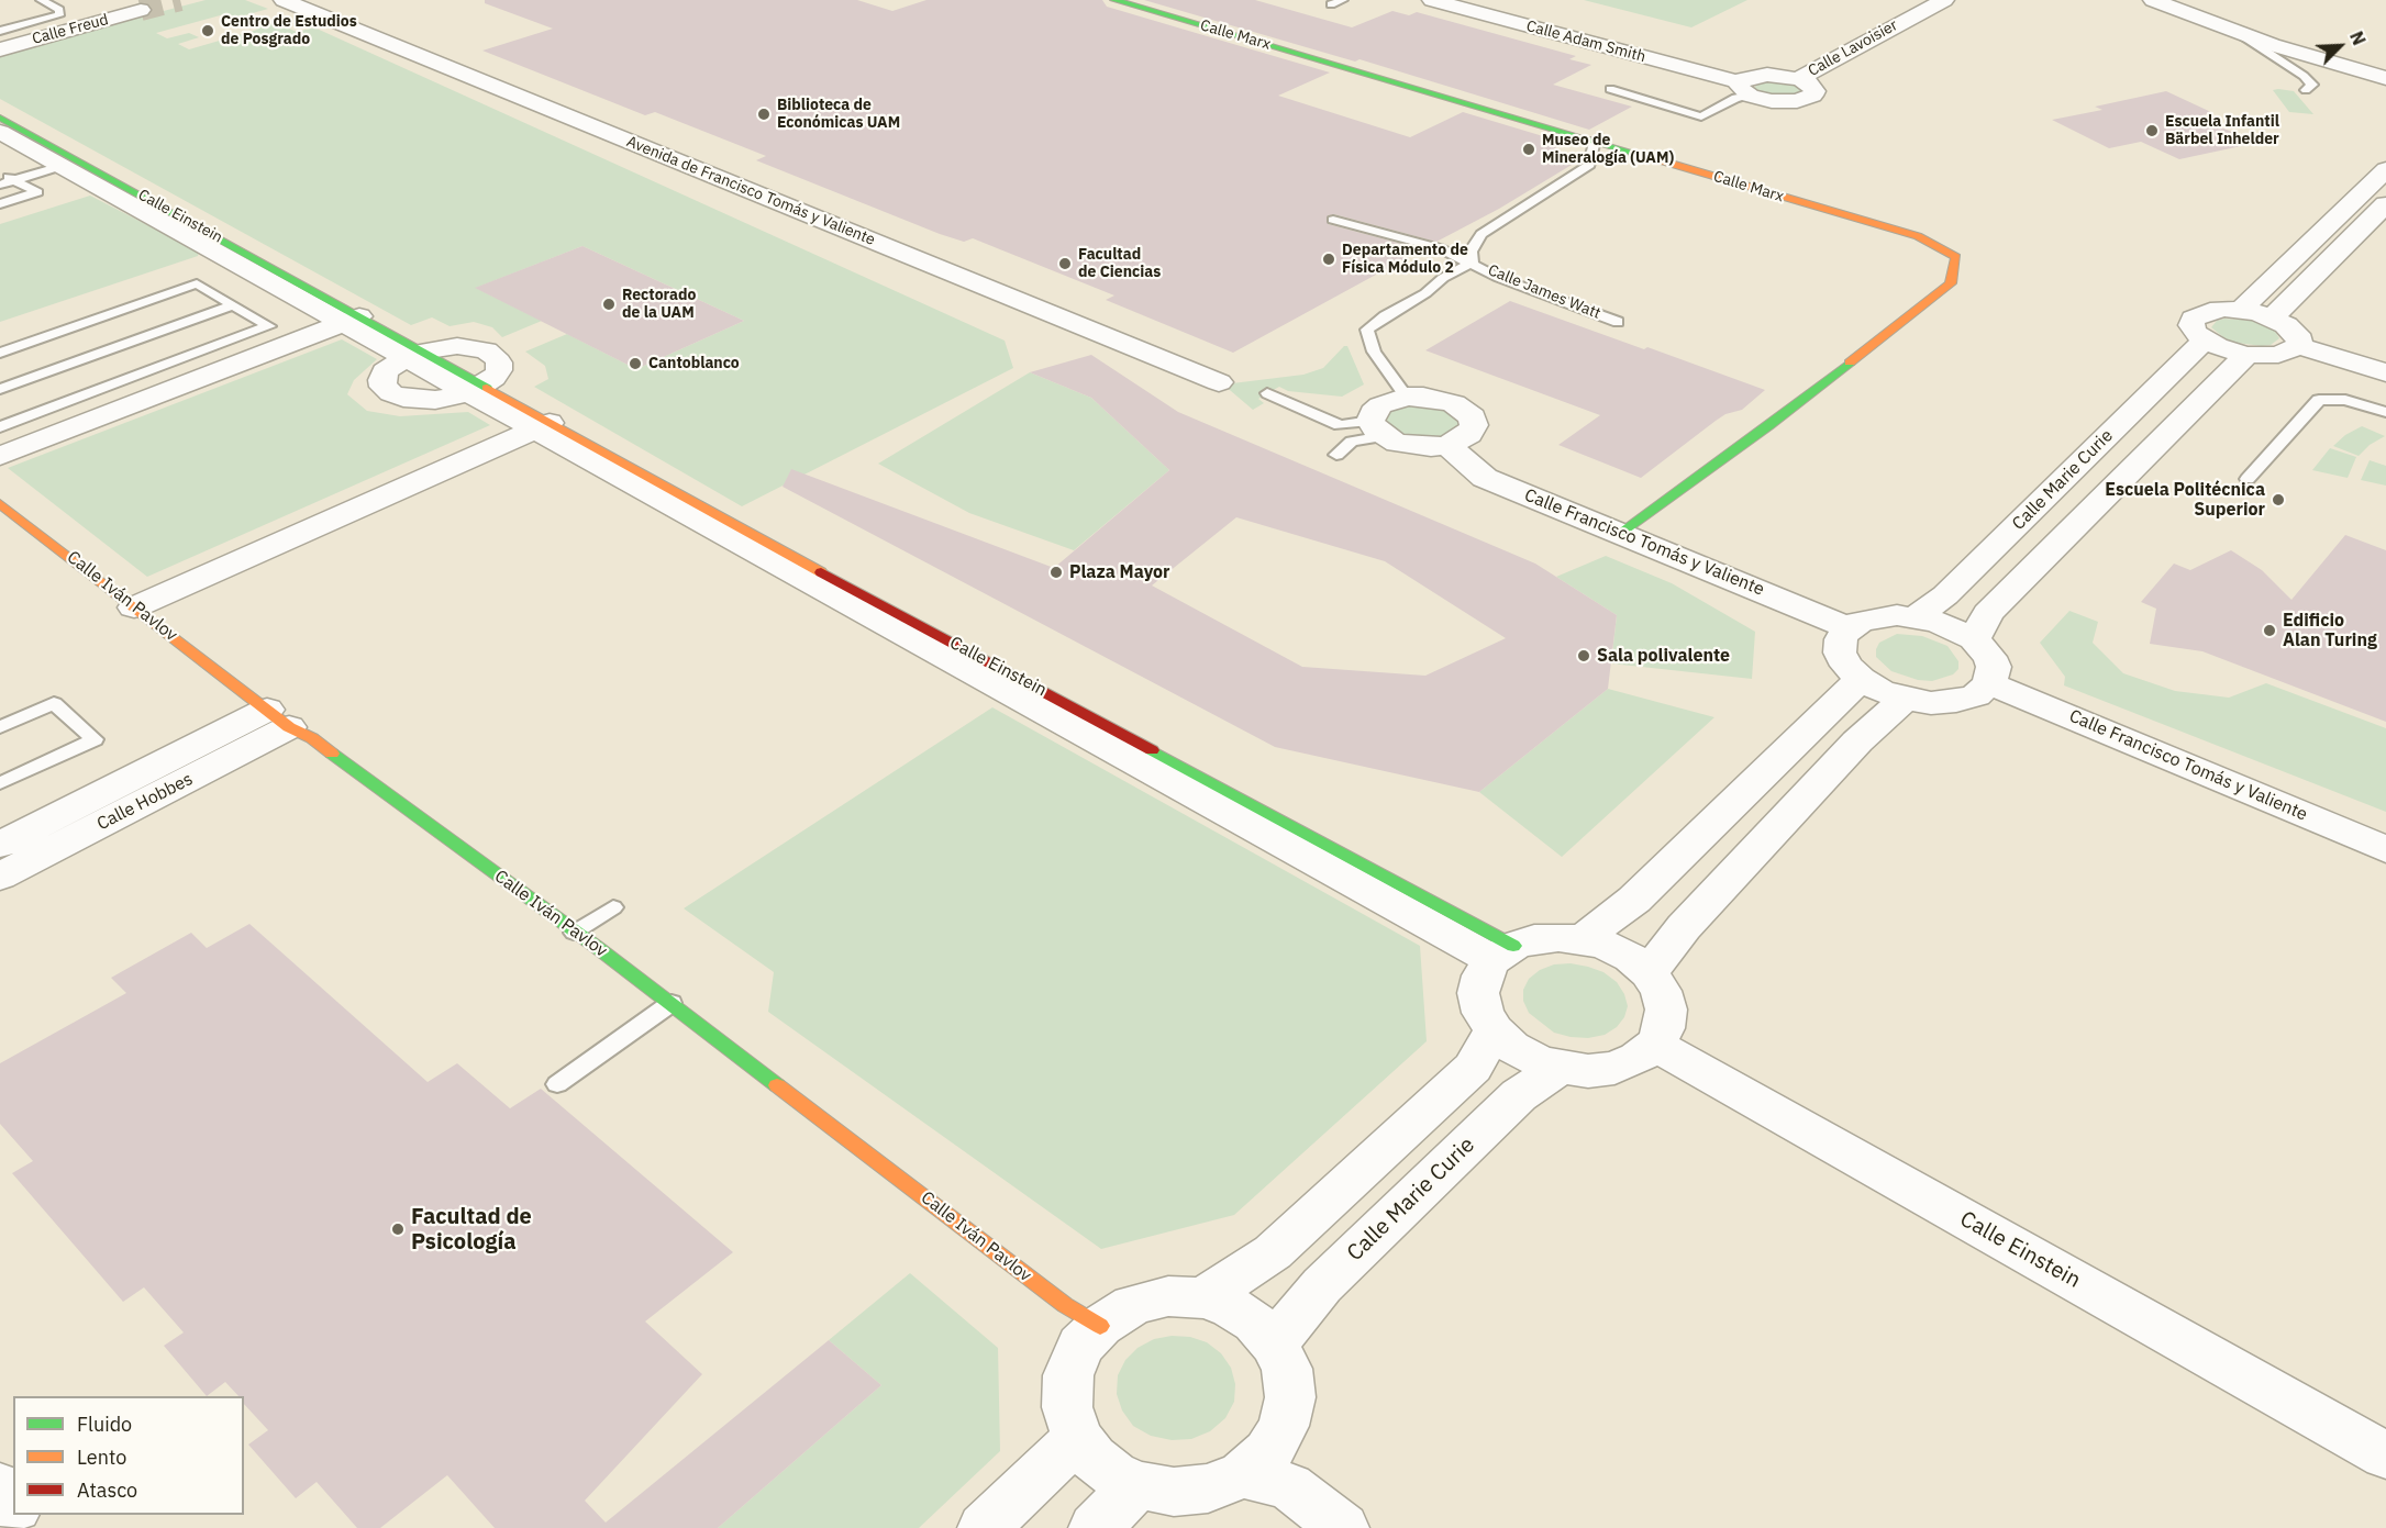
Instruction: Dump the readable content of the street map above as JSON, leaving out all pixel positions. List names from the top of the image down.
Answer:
{
  "streets": {
    "street": [
      "Calle Freud",
      "Calle Marx",
      "Calle Adam Smith",
      "Calle Lavoisier",
      "Avenida de Francisco Tomás y Valiente",
      "Calle Einstein",
      "Calle Marie Curie",
      "Calle Francisco Tomás y Valiente",
      "Calle Iván Pavlov",
      "Calle Hobbes"
    ],
    "lane": ["Calle James Watt"]
  },
  "crossings": [
    ["Calle Marx", "Calle James Watt"],
    ["Calle Marx", "Calle Francisco Tomás y Valiente"],
    ["Calle Adam Smith", "Calle Lavoisier"],
    ["Calle Einstein", "Calle Marie Curie"],
    ["Calle Marie Curie", "Calle Iván Pavlov"],
    ["Calle Iván Pavlov", "Calle Hobbes"]
  ],
  "places": [
    "Centro de Estudios de Posgrado",
    "Biblioteca de Económicas UAM",
    "Escuela Infantil Bärbel Inhelder",
    "Museo de Mineralogía (UAM)",
    "Departamento de Física Módulo 2",
    "Facultad de Ciencias",
    "Rectorado de la UAM",
    "Cantoblanco",
    "Escuela Politécnica Superior",
    "Plaza Mayor",
    "Edificio Alan Turing",
    "Sala polivalente",
    "Facultad de Psicología"
  ],
  "legend": ["Fluido", "Lento", "Atasco"],
  "north": "top right"
}
